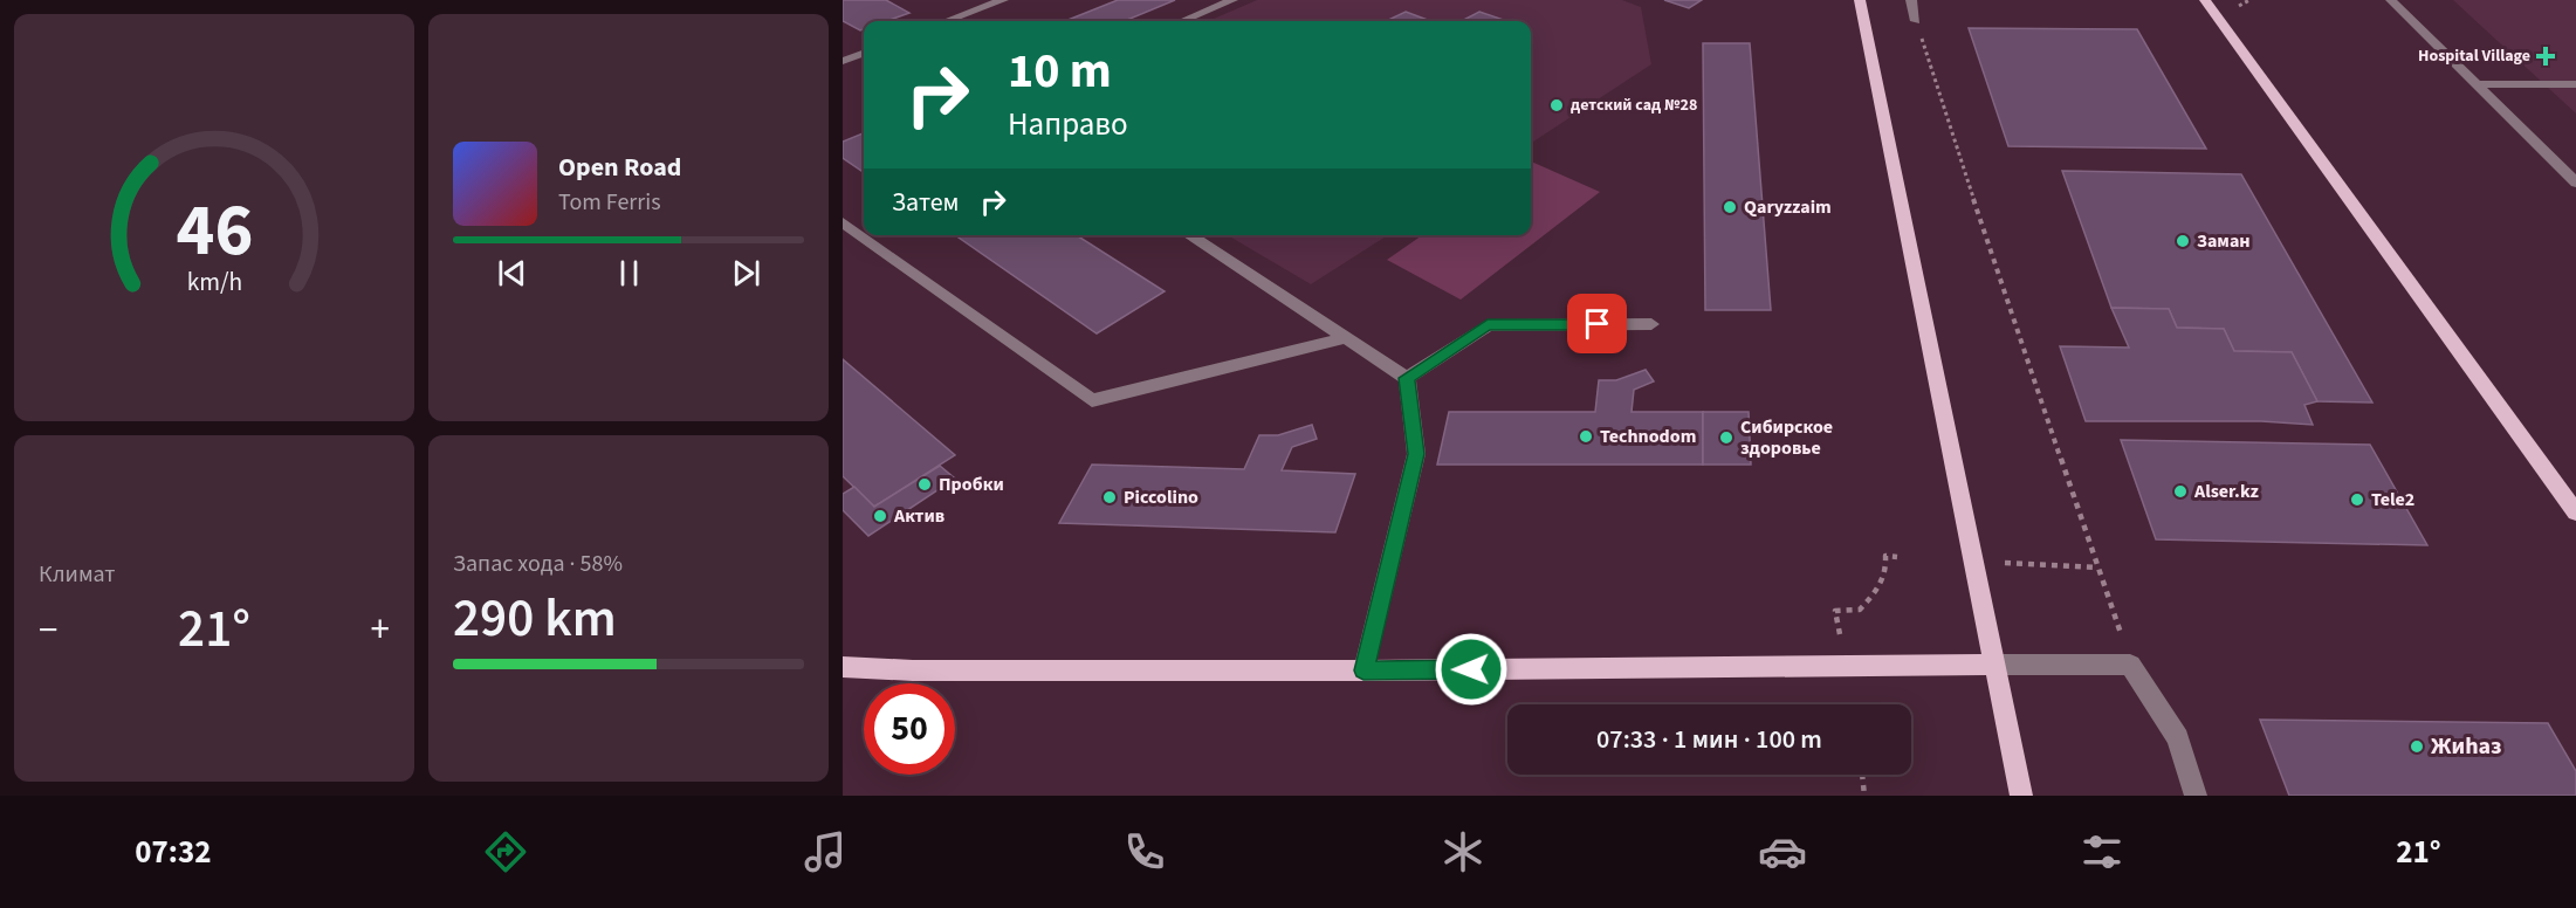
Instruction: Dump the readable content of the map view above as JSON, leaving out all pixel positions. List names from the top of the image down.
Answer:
{
  "places": {
    "health": ["Hospital Village"],
    "other": [
      "детский сад №28",
      "Qaryzzaim",
      "Заман",
      "Technodom",
      "Сибирское здоровье",
      "Пробки",
      "Alser.kz",
      "Piccolino",
      "Tele2",
      "Актив",
      "Жиhаз"
    ]
  },
  "page": {
    "turn": ["10 m", "Направо"],
    "song": ["Open Road", "Tom Ferris"],
    "then": "Затем",
    "tile": [
      "Климат",
      ["Запас хода · 58%", "290 km"]
    ],
    "heat": ["−", "21°", "+"],
    "limit": "50",
    "trip": "07:33 · 1 мин · 100 m",
    "tabs": ["07:32", "21°"],
    "gauge": ["46", "km/h"]
  }
}
